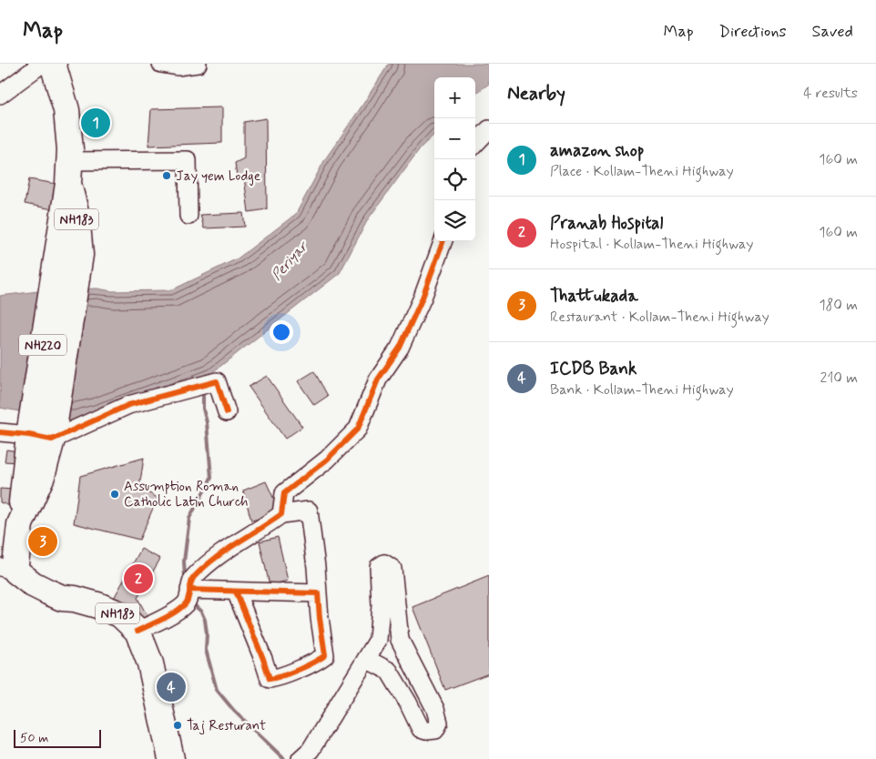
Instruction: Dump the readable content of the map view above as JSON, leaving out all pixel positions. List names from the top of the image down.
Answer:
{
  "streets": {
    "highway": ["NH183", "NH220"]
  },
  "crossings": [
    ["NH183", "NH220"]
  ],
  "water": ["Periyar"],
  "places": ["Jay yem Lodge", "Assumption Roman Catholic Latin Church", "Taj Resturant"],
  "scale_bar": "50 m",
  "page": {
    "header": "Map",
    "nav": ["Map", "Directions", "Saved"],
    "heading": ["Nearby", "4 results"],
    "map_buttons": ["+", "−"],
    "pins": [
      "1",
      "3",
      "2",
      "4"
    ],
    "list": [
      {
        "mark": "1",
        "name": "amazon shop",
        "note": "Place · Kollam-Theni Highway",
        "value": "160 m"
      },
      {
        "mark": "2",
        "name": "Pranab Hospital",
        "note": "Hospital · Kollam-Theni Highway",
        "value": "160 m"
      },
      {
        "mark": "3",
        "name": "Thattukada",
        "note": "Restaurant · Kollam-Theni Highway",
        "value": "180 m"
      },
      {
        "mark": "4",
        "name": "ICDB Bank",
        "note": "Bank · Kollam-Theni Highway",
        "value": "210 m"
      }
    ],
    "scale": "50 m"
  }
}
